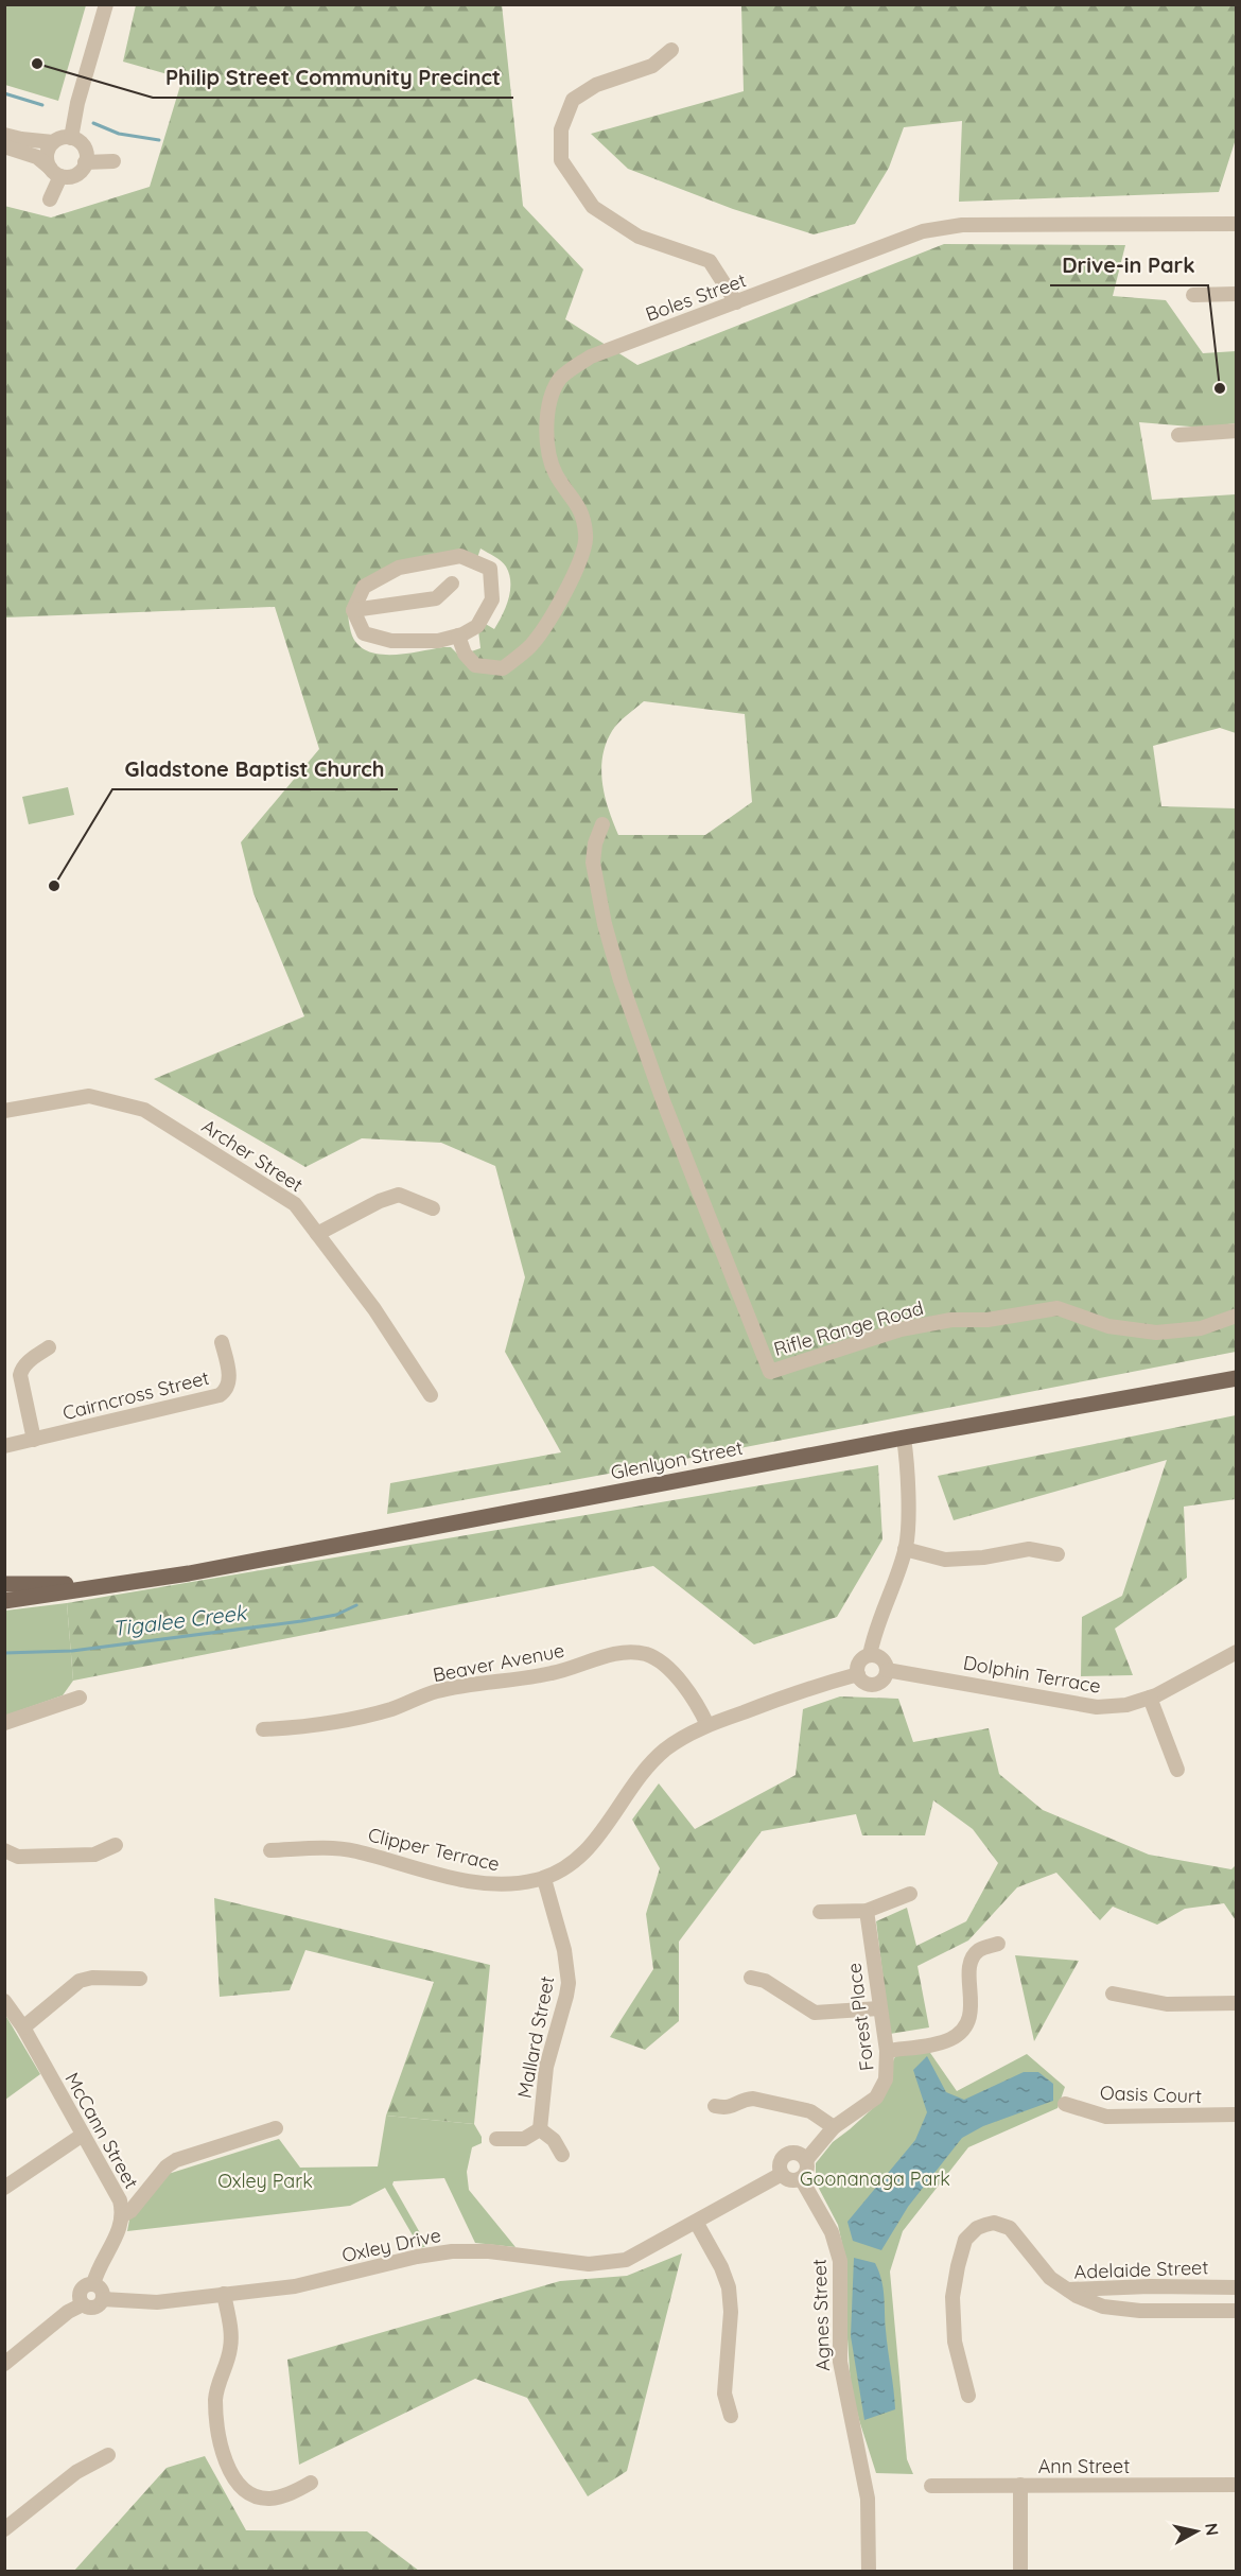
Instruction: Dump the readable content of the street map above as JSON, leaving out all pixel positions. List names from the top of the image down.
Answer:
{
  "streets": {
    "main road": ["Glenlyon Street"],
    "street": [
      "Boles Street",
      "Archer Street",
      "Rifle Range Road",
      "Cairncross Street",
      "Beaver Avenue",
      "Dolphin Terrace",
      "Clipper Terrace",
      "Forest Place",
      "Mallard Street",
      "Oasis Court",
      "McCann Street",
      "Oxley Drive",
      "Adelaide Street",
      "Agnes Street",
      "Ann Street"
    ]
  },
  "crossings": [
    ["Beaver Avenue", "Clipper Terrace"],
    ["Dolphin Terrace", "Clipper Terrace"],
    ["Clipper Terrace", "Mallard Street"],
    ["Forest Place", "Oxley Drive"],
    ["Forest Place", "Agnes Street"],
    ["McCann Street", "Oxley Drive"],
    ["Oxley Drive", "Agnes Street"]
  ],
  "water": ["Tigalee Creek"],
  "parks": ["Goonanaga Park", "Oxley Park"],
  "places": ["Philip Street Community Precinct", "Drive-in Park", "Gladstone Baptist Church"],
  "north": "right"
}
